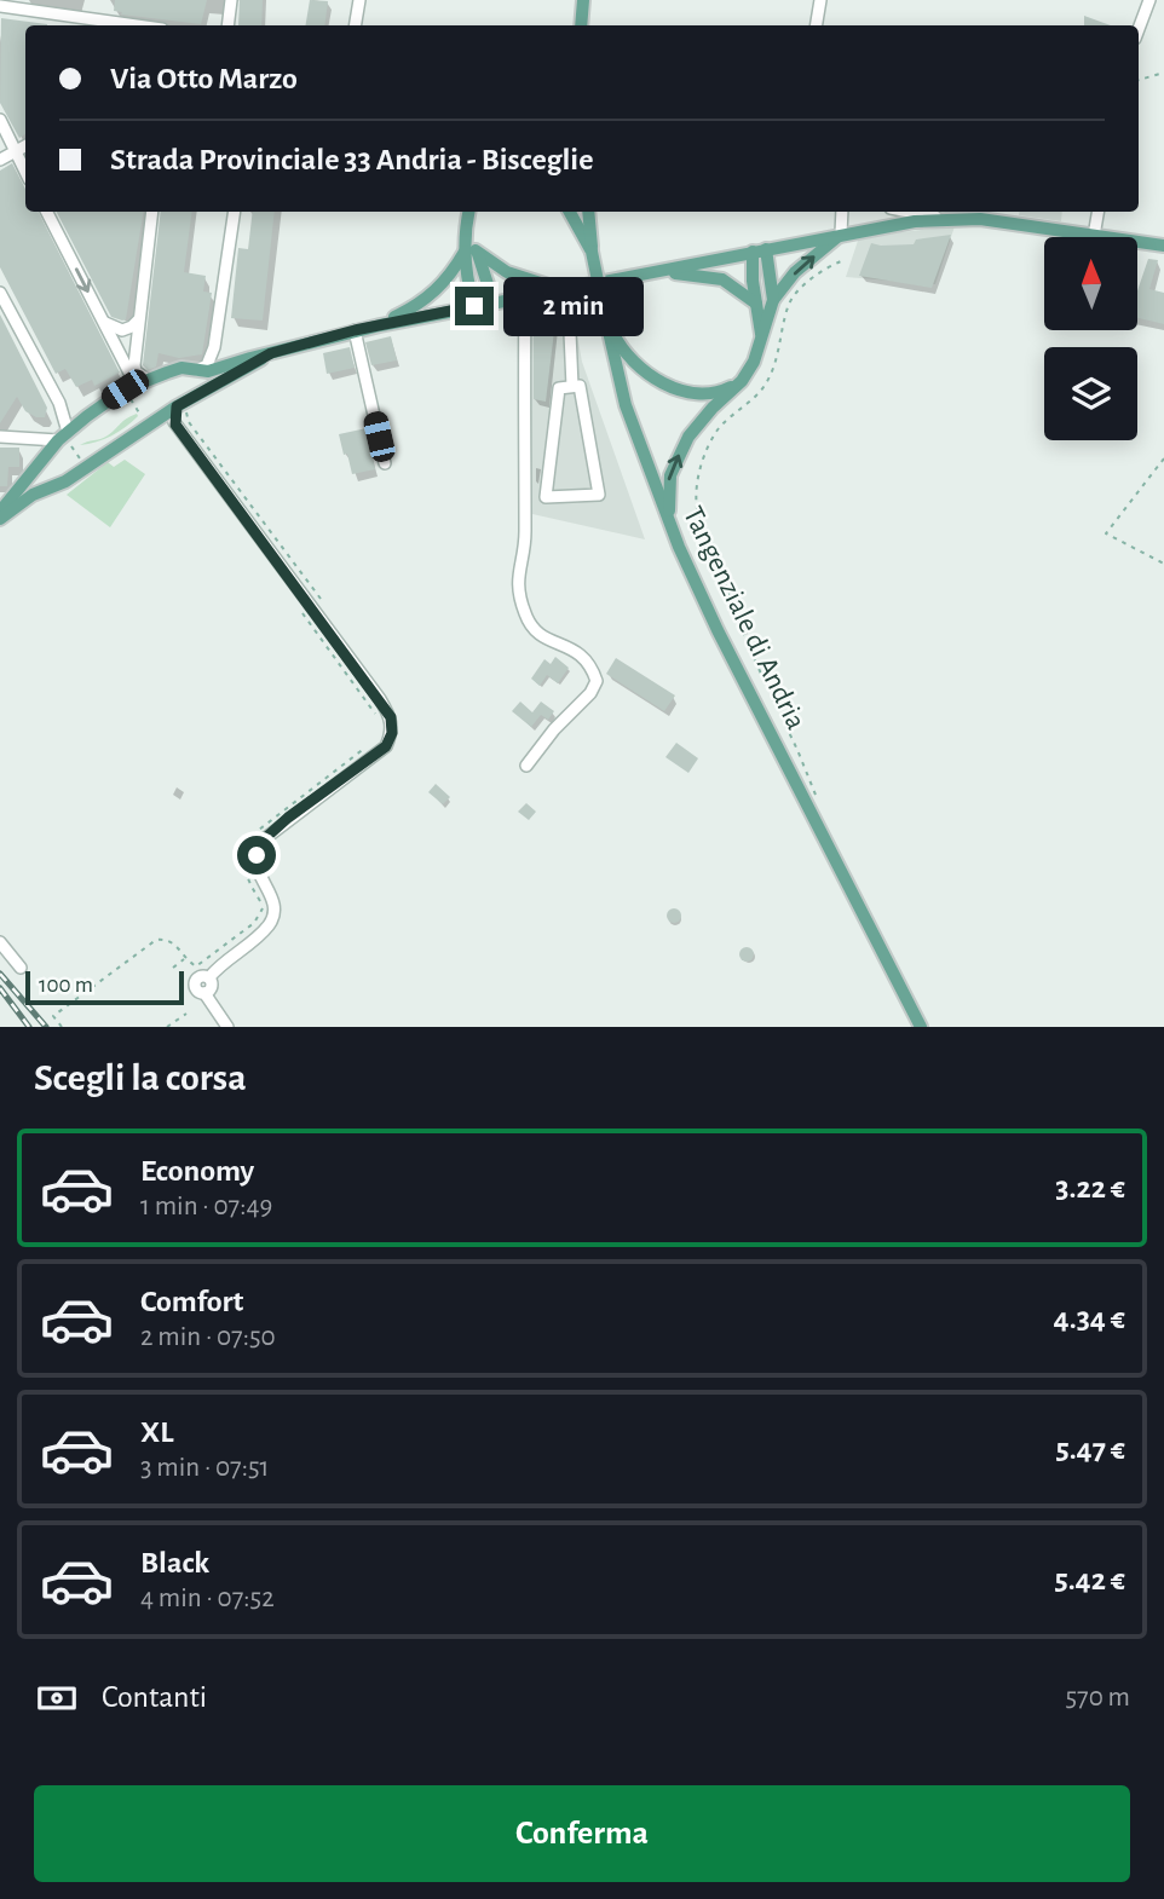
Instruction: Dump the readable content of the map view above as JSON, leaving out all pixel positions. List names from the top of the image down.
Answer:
{
  "streets": {
    "main road": ["Tangenziale di Andria"]
  },
  "scale_bar": "100 m",
  "north": "top",
  "page": {
    "banner": ["Via Otto Marzo", "Strada Provinciale 33 Andria - Bisceglie"],
    "bubble": "2 min",
    "scale": "100 m",
    "heading": "Scegli la corsa",
    "list": [
      {
        "name": "Economy",
        "note": "1 min · 07:49",
        "value": "3.22 €"
      },
      {
        "name": "Comfort",
        "note": "2 min · 07:50",
        "value": "4.34 €"
      },
      {
        "name": "XL",
        "note": "3 min · 07:51",
        "value": "5.47 €"
      },
      {
        "name": "Black",
        "note": "4 min · 07:52",
        "value": "5.42 €"
      }
    ],
    "pay": ["Contanti", "570 m"],
    "buttons": "Conferma"
  }
}
